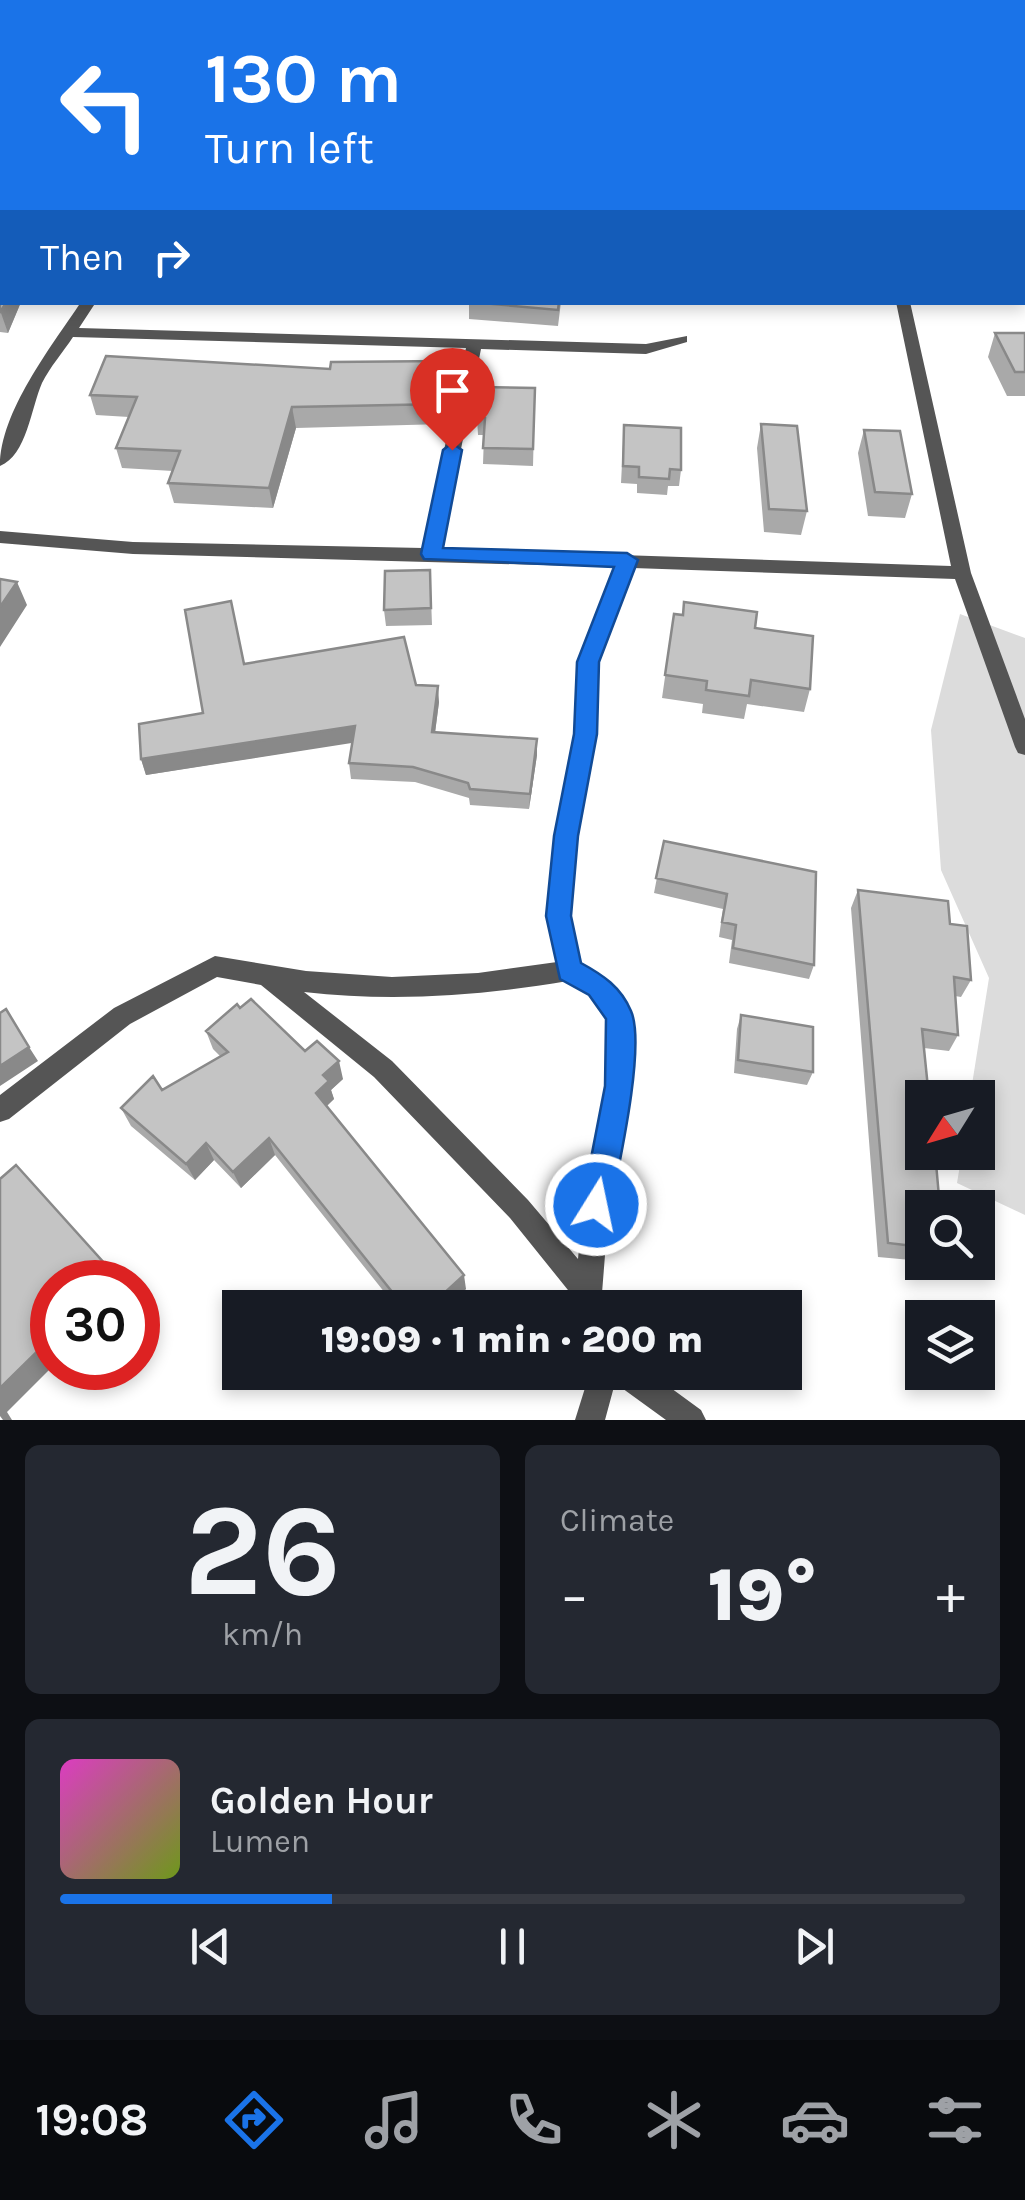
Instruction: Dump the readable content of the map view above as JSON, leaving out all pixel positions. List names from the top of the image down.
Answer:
{
  "north": "bottom left",
  "page": {
    "turn": ["130 m", "Turn left"],
    "then": "Then",
    "limit": "30",
    "trip": "19:09 · 1 min · 200 m",
    "tile": [
      ["26", "km/h"],
      "Climate"
    ],
    "heat": ["−", "19°", "+"],
    "song": ["Golden Hour", "Lumen"],
    "tabs": "19:08"
  }
}
